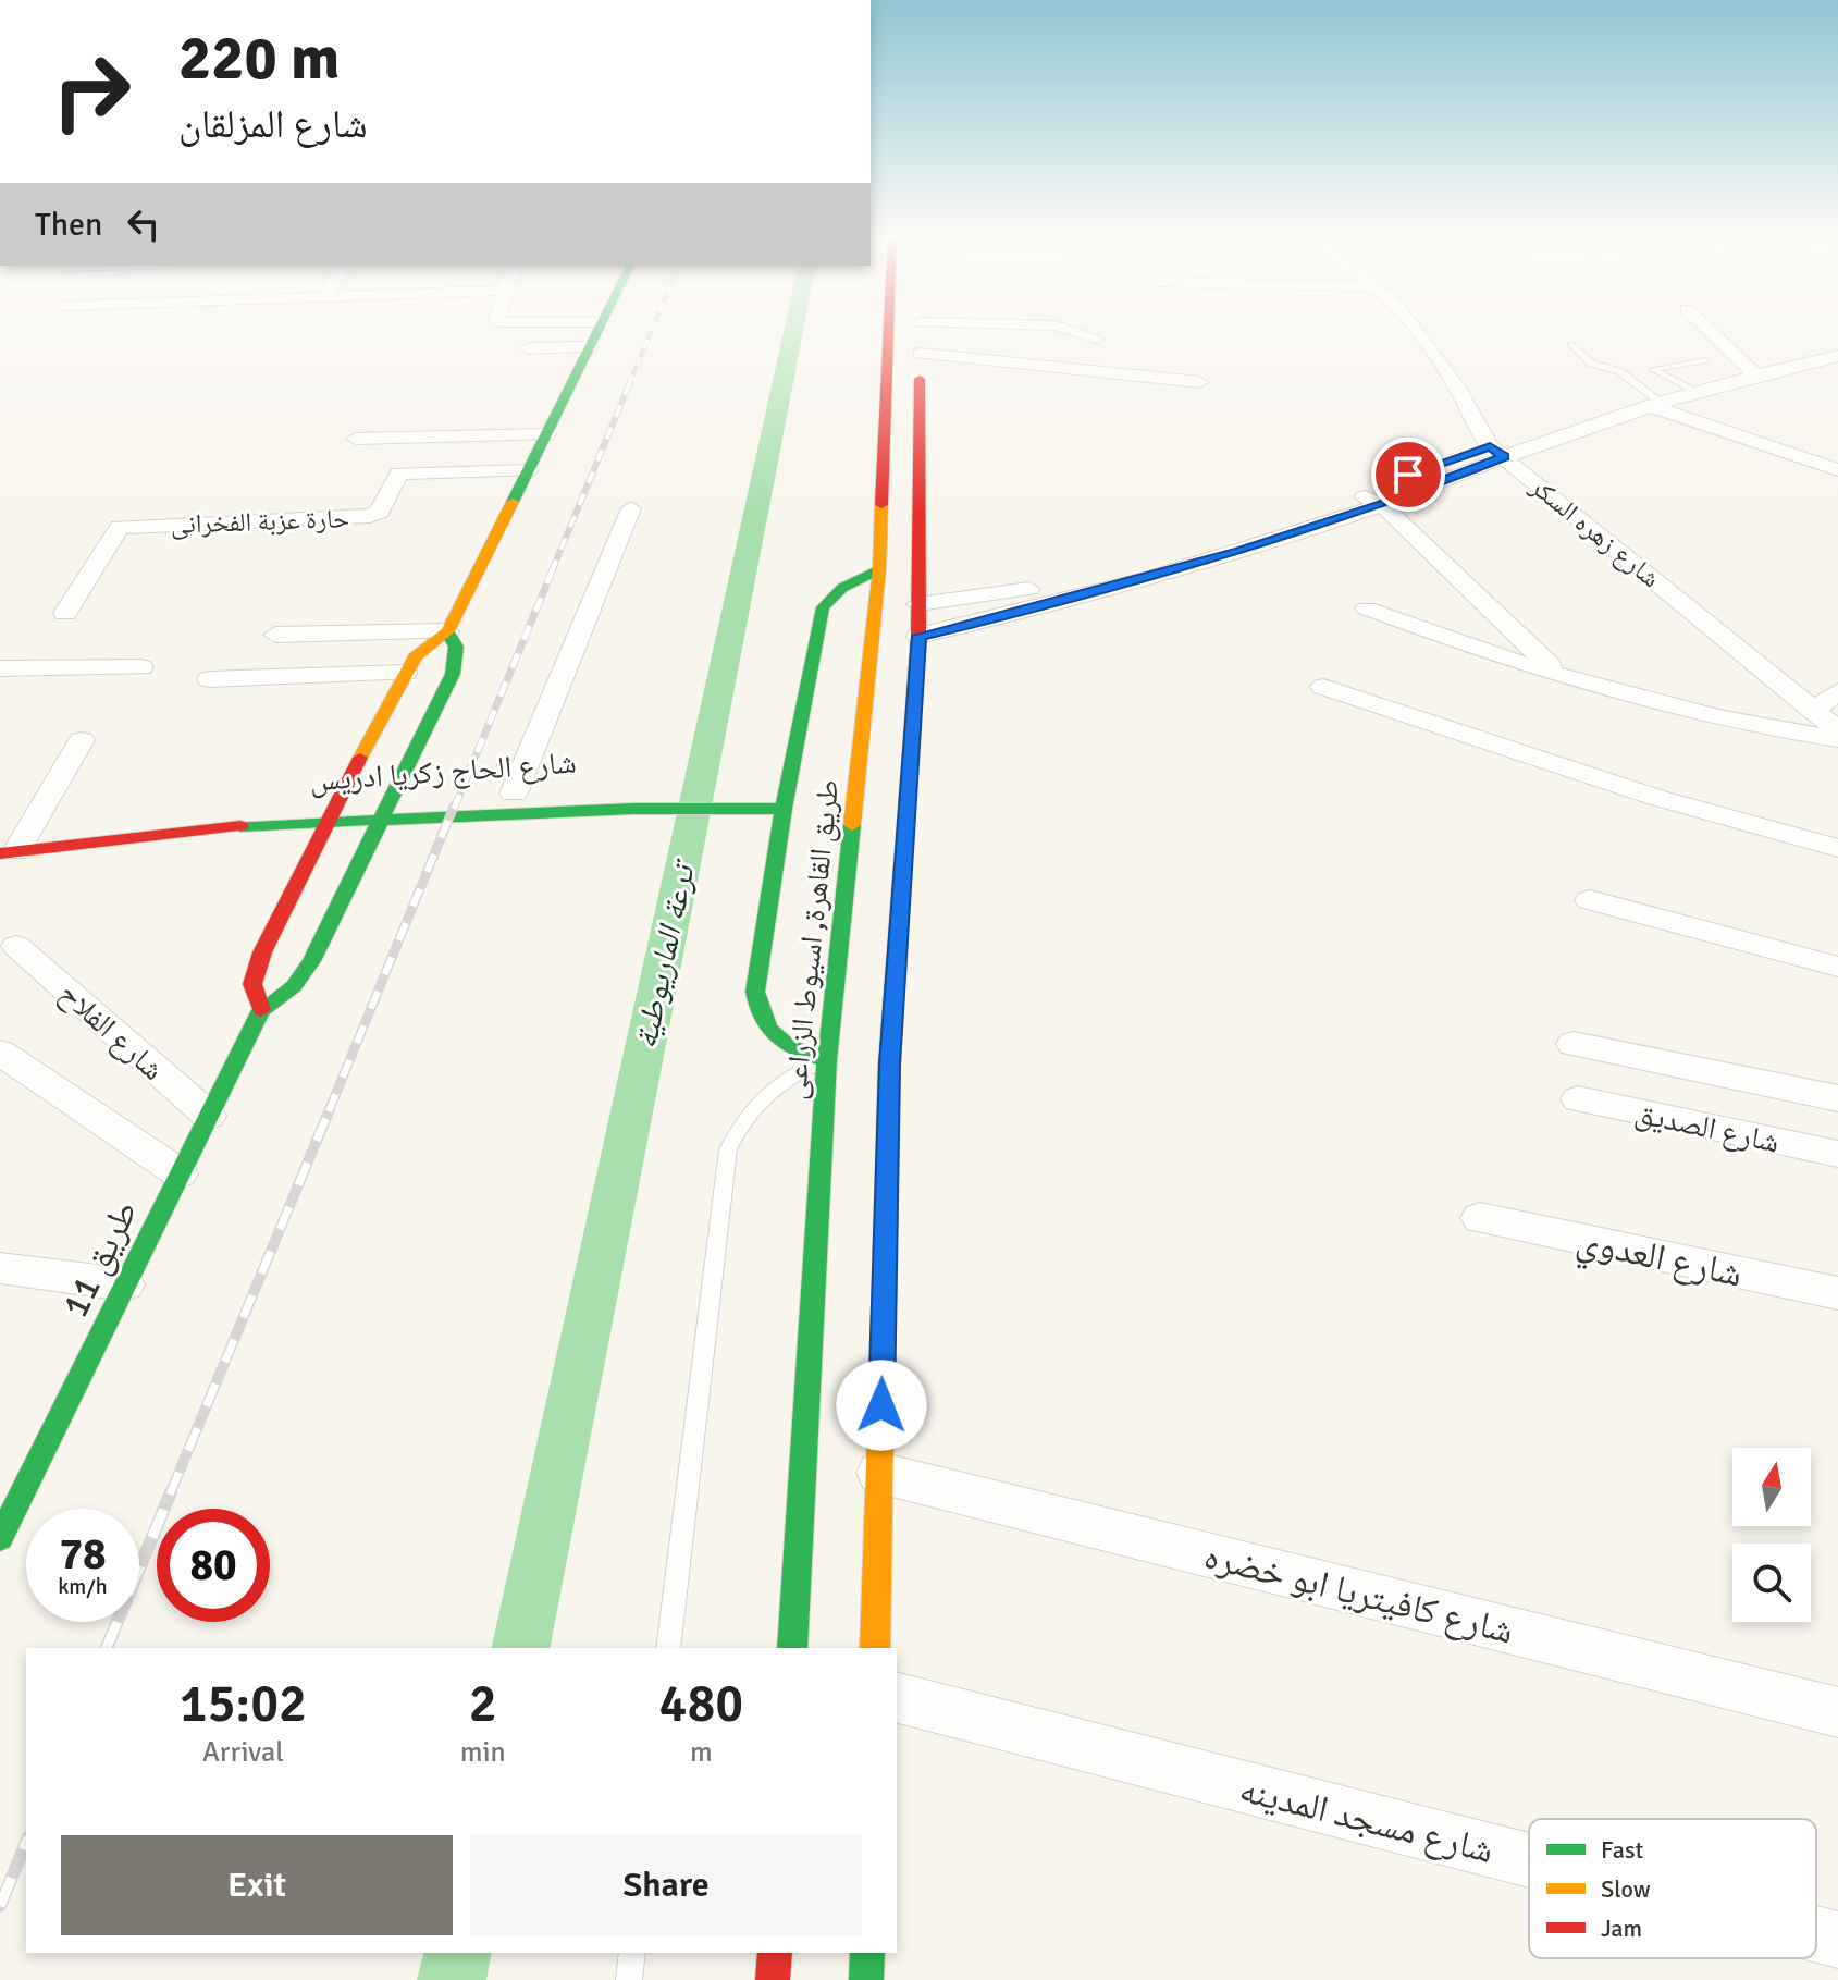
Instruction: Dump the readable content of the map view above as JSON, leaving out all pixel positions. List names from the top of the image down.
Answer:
{
  "streets": {
    "main road": ["شارع الحاج زكريا ادريس", "طريق القاهرة, اسيوط الزراعى", "طريق 11"],
    "street": [
      "حارة عزبة الفخرانى",
      "شارع زهره السكر",
      "شارع الفلاح",
      "شارع الصديق",
      "شارع العدوي",
      "شارع كافيتريا ابو خضره",
      "شارع مسجد المدينه"
    ]
  },
  "crossings": [
    ["شارع الحاج زكريا ادريس", "طريق 11"],
    ["شارع الفلاح", "طريق 11"]
  ],
  "water": ["ترعة الماريوطية"],
  "legend": ["Fast", "Slow", "Jam"],
  "north": "top",
  "page": {
    "turn": ["220 m", "شارع المزلقان"],
    "then": "Then",
    "speed": "78 km/h",
    "limit": "80",
    "eta": [
      "15:02",
      "Arrival",
      "2",
      "min",
      "480",
      "m"
    ],
    "buttons": ["Exit", "Share"]
  }
}
